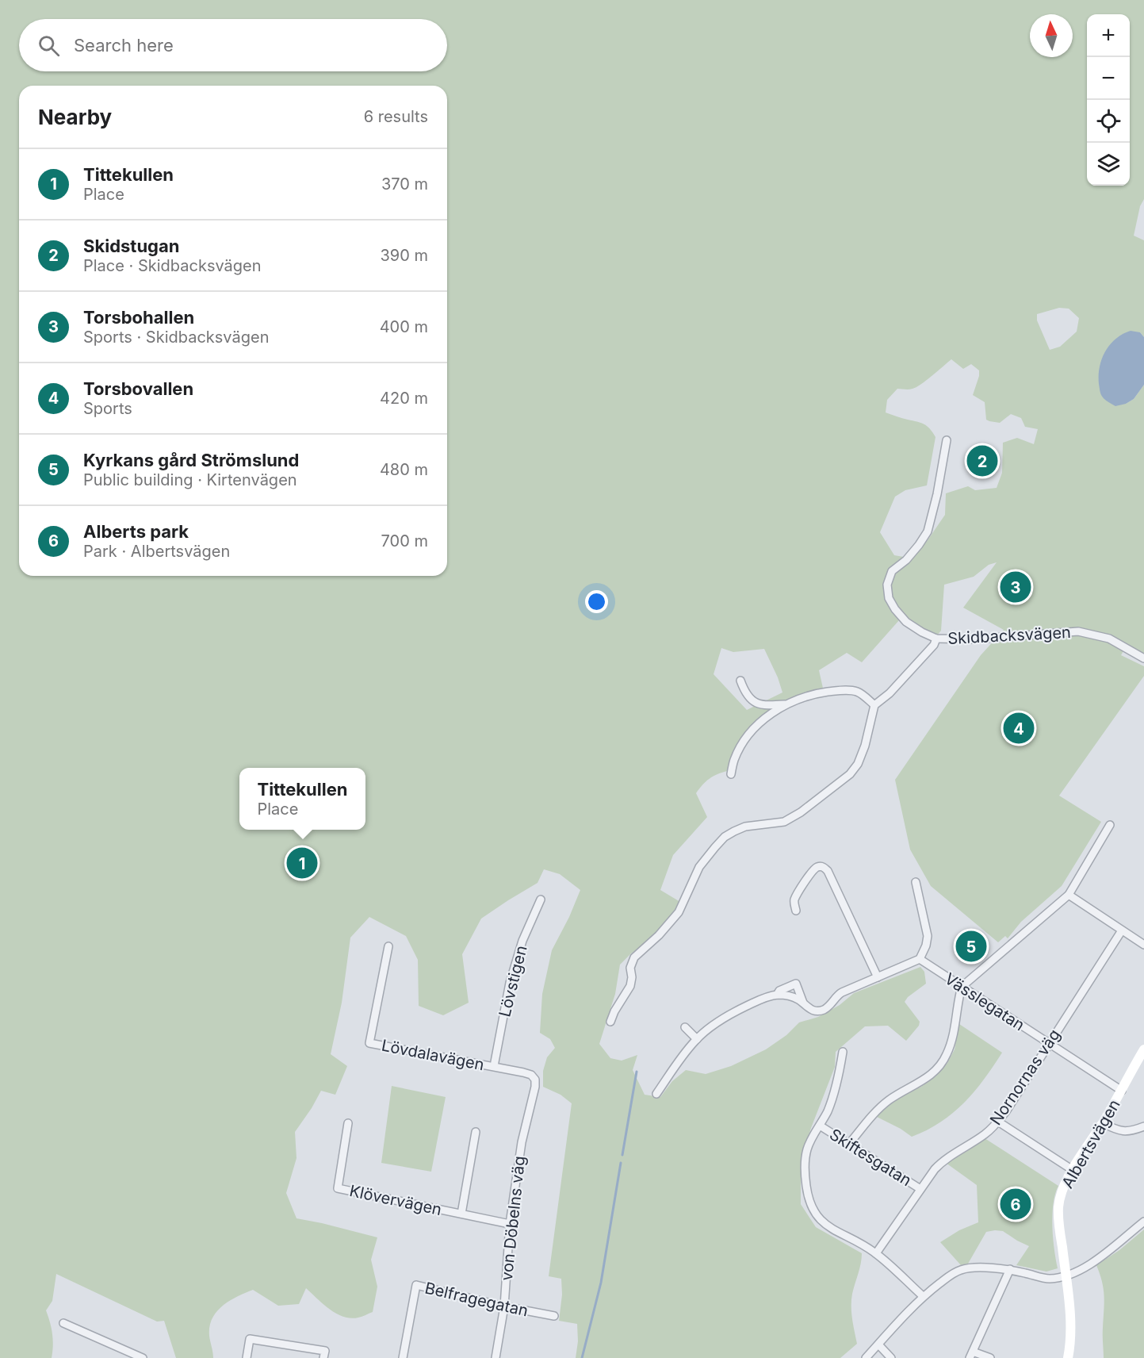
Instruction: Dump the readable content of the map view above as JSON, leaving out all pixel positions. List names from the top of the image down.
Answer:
{
  "streets": {
    "street": [
      "Skidbacksvägen",
      "Lövstigen",
      "Vässlegatan",
      "Lövdalavägen",
      "Nornornas väg",
      "Albertsvägen",
      "Skiftesgatan",
      "Klövervägen",
      "von Döbelns väg",
      "Belfragegatan"
    ]
  },
  "crossings": [
    ["Lövstigen", "Lövdalavägen"],
    ["Vässlegatan", "Nornornas väg"],
    ["Vässlegatan", "Albertsvägen"],
    ["Lövdalavägen", "von Döbelns väg"],
    ["Nornornas väg", "Skiftesgatan"],
    ["Klövervägen", "von Döbelns väg"],
    ["von Döbelns väg", "Belfragegatan"]
  ],
  "north": "top",
  "page": {
    "map_buttons": ["+", "−"],
    "search": "Search here",
    "heading": ["Nearby", "6 results"],
    "list": [
      {
        "mark": "1",
        "name": "Tittekullen",
        "note": "Place",
        "value": "370 m"
      },
      {
        "mark": "2",
        "name": "Skidstugan",
        "note": "Place · Skidbacksvägen",
        "value": "390 m"
      },
      {
        "mark": "3",
        "name": "Torsbohallen",
        "note": "Sports · Skidbacksvägen",
        "value": "400 m"
      },
      {
        "mark": "4",
        "name": "Torsbovallen",
        "note": "Sports",
        "value": "420 m"
      },
      {
        "mark": "5",
        "name": "Kyrkans gård Strömslund",
        "note": "Public building · Kirtenvägen",
        "value": "480 m"
      },
      {
        "mark": "6",
        "name": "Alberts park",
        "note": "Park · Albertsvägen",
        "value": "700 m"
      }
    ],
    "pins": [
      "2",
      "3",
      "4",
      "1",
      "5",
      "6"
    ],
    "popup": ["Tittekullen", "Place"]
  }
}
